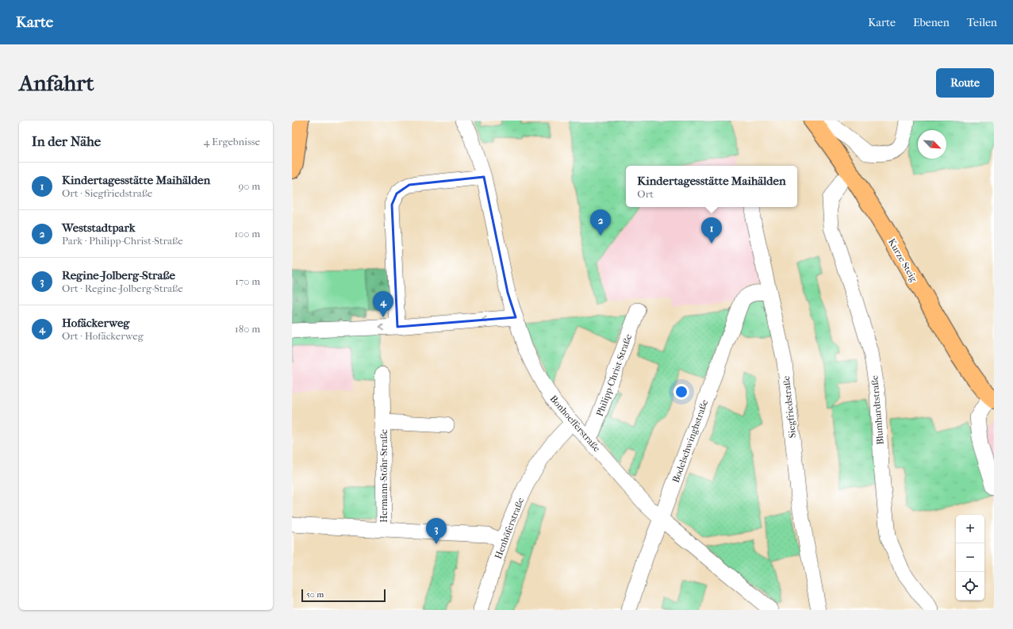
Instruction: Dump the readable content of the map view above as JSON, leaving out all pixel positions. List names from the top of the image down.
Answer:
{
  "streets": {
    "main road": ["Kurze Steig"],
    "street": [
      "Philipp-Christ-Straße",
      "Siegfriedstraße",
      "Blumhardtstraße",
      "Bonhoefferstraße",
      "Bodelschwinghstraße",
      "Hermann-Stöhr-Straße",
      "Henhöferstraße"
    ]
  },
  "crossings": [
    ["Kurze Steig", "Blumhardtstraße"],
    ["Philipp-Christ-Straße", "Bonhoefferstraße"],
    ["Siegfriedstraße", "Bodelschwinghstraße"],
    ["Bonhoefferstraße", "Bodelschwinghstraße"],
    ["Bonhoefferstraße", "Henhöferstraße"]
  ],
  "scale_bar": "50 m",
  "north": "bottom right",
  "page": {
    "header": "Karte",
    "nav": ["Karte", "Ebenen", "Teilen"],
    "buttons": "Route",
    "title": "Anfahrt",
    "heading": ["In der Nähe", "4 Ergebnisse"],
    "list": [
      {
        "mark": "1",
        "name": "Kindertagesstätte Maihälden",
        "note": "Ort · Siegfriedstraße",
        "value": "90 m"
      },
      {
        "mark": "2",
        "name": "Weststadtpark",
        "note": "Park · Philipp-Christ-Straße",
        "value": "100 m"
      },
      {
        "mark": "3",
        "name": "Regine-Jolberg-Straße",
        "note": "Ort · Regine-Jolberg-Straße",
        "value": "170 m"
      },
      {
        "mark": "4",
        "name": "Hofäckerweg",
        "note": "Ort · Hofäckerweg",
        "value": "180 m"
      }
    ],
    "popup": ["Kindertagesstätte Maihälden", "Ort"],
    "pins": [
      "2",
      "1",
      "4",
      "3"
    ],
    "map_buttons": ["+", "−"],
    "scale": "50 m"
  }
}
